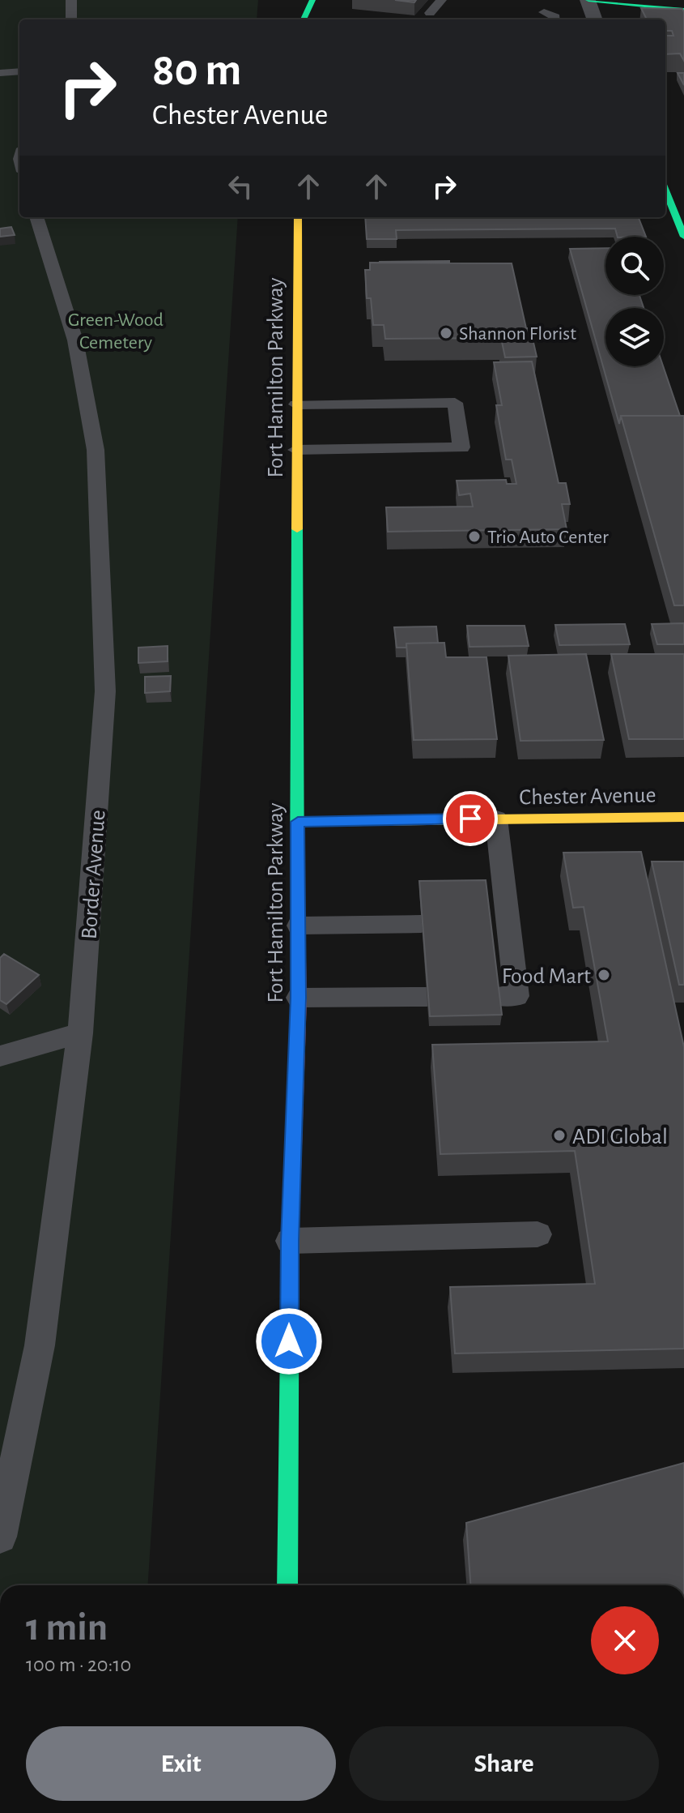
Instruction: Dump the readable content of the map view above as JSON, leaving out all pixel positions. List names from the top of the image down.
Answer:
{
  "streets": {
    "main road": ["Fort Hamilton Parkway", "Chester Avenue"],
    "lane": ["Border Avenue"]
  },
  "crossings": [
    ["Fort Hamilton Parkway", "Chester Avenue"]
  ],
  "parks": ["Green-Wood Cemetery"],
  "places": [
    "Shannon Florist",
    "Trio Auto Center",
    "Food Mart",
    "ADI Global"
  ],
  "page": {
    "turn": ["80 m", "Chester Avenue"],
    "heading": ["1 min", "100 m · 20:10"],
    "buttons": ["Exit", "Share"]
  }
}
